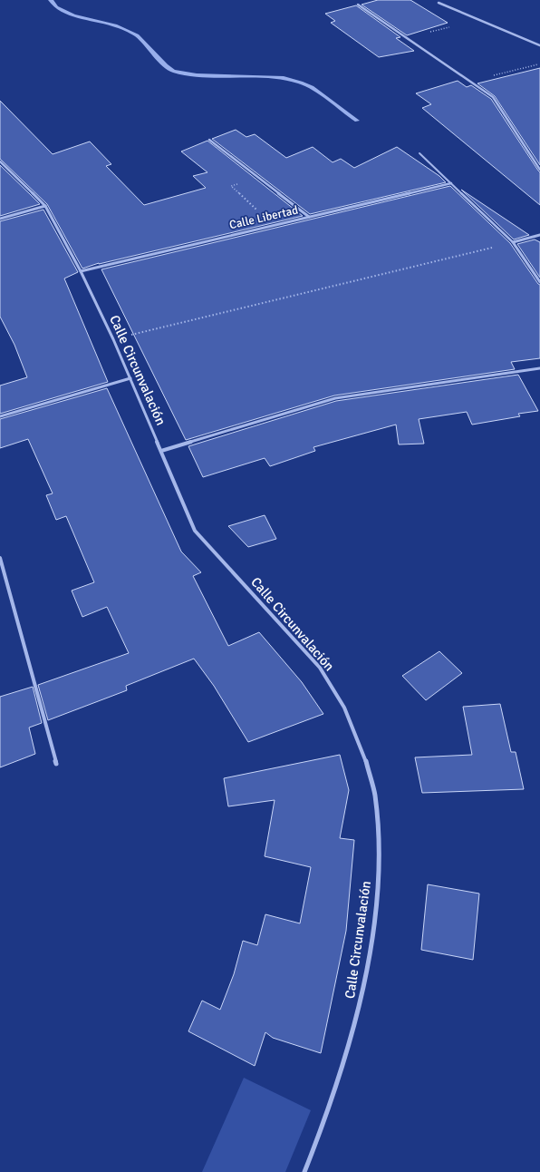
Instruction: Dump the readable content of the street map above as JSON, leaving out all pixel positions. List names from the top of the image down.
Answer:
{
  "streets": {
    "street": ["Calle Libertad", "Calle Circunvalación"]
  },
  "crossings": [
    ["Calle Libertad", "Calle Circunvalación"]
  ]
}
